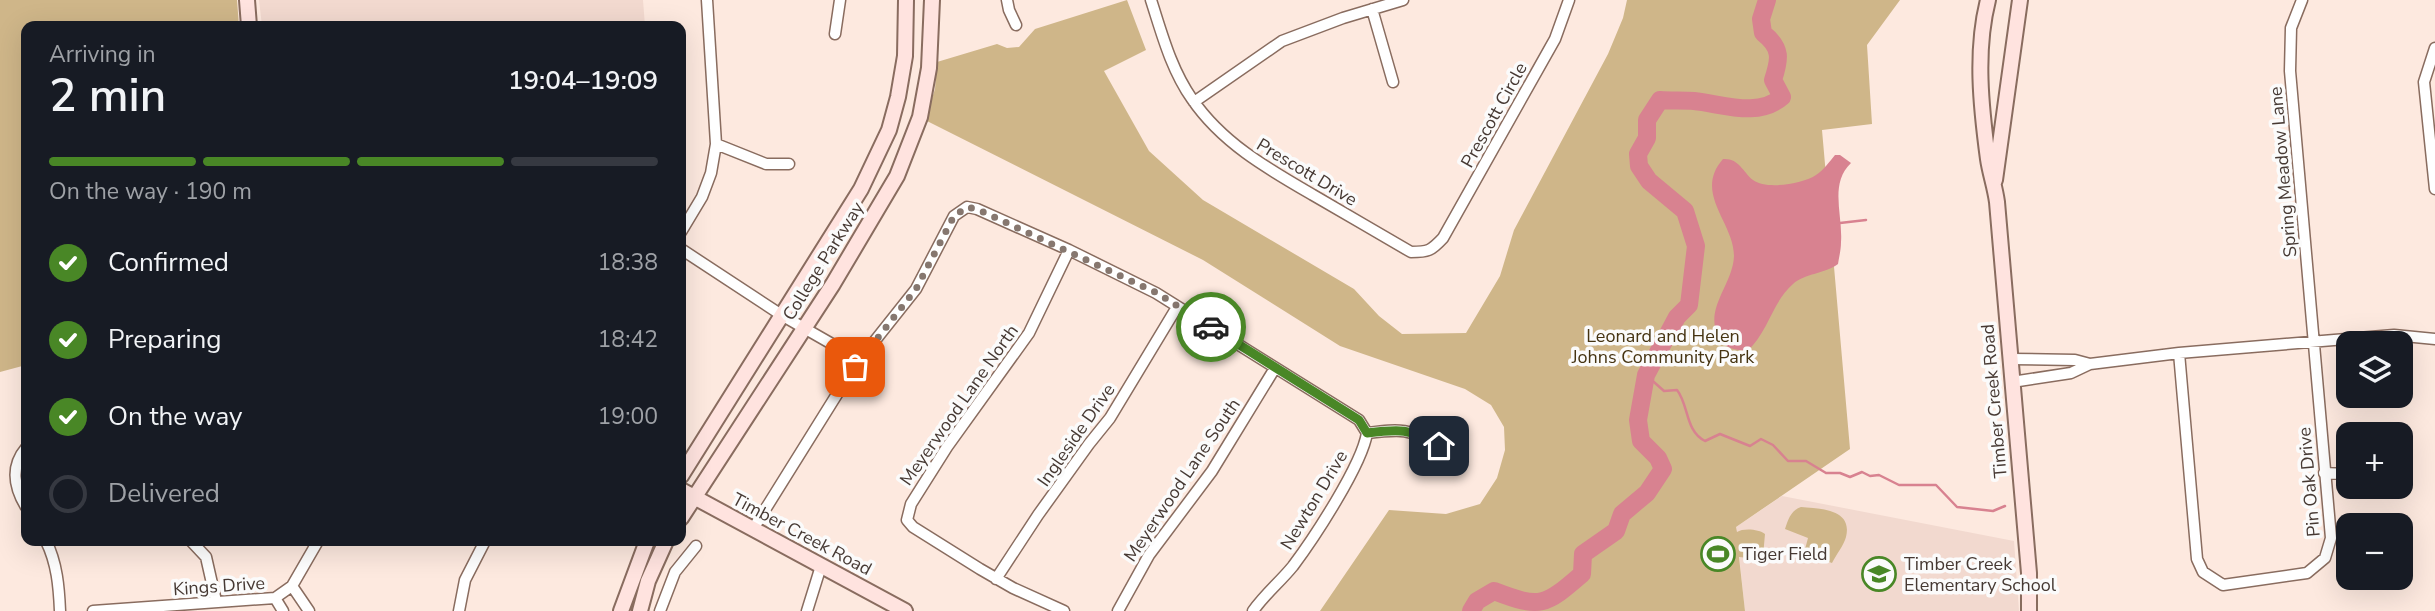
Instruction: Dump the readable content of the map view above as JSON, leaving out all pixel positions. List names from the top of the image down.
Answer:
{
  "streets": {
    "main road": ["College Parkway", "Timber Creek Road"],
    "street": [
      "Prescott Circle",
      "Prescott Drive",
      "Spring Meadow Lane",
      "Meyerwood Lane North",
      "Ingleside Drive",
      "Meyerwood Lane South",
      "Pin Oak Drive",
      "Newton Drive",
      "Kings Drive"
    ]
  },
  "crossings": [
    ["Prescott Circle", "Prescott Drive"],
    ["Spring Meadow Lane", "Pin Oak Drive"],
    ["College Parkway", "Timber Creek Road"],
    ["Meyerwood Lane North", "Ingleside Drive"]
  ],
  "parks": ["Leonard and Helen Johns Community Park"],
  "places": {
    "sports": ["Tiger Field"],
    "school or university": ["Timber Creek Elementary School"]
  },
  "page": {
    "heading": ["2 min", "Arriving in", "19:04–19:09"],
    "bar": "On the way · 190 m",
    "list": [
      ["Confirmed", "18:38"],
      ["Preparing", "18:42"],
      ["On the way", "19:00"],
      "Delivered"
    ],
    "map_buttons": ["+", "−"]
  }
}
